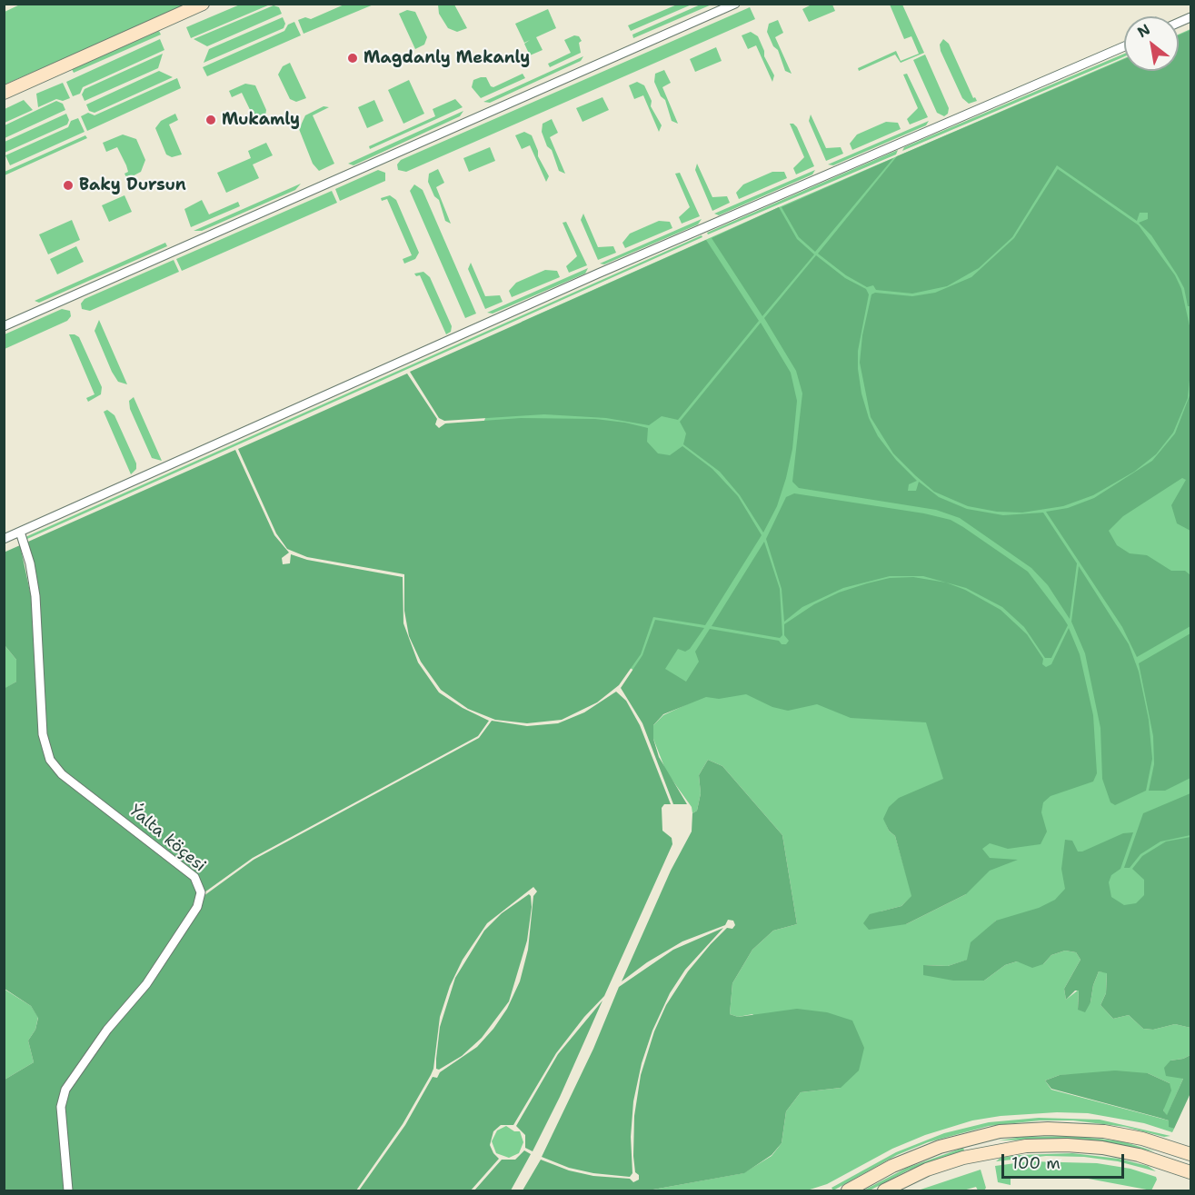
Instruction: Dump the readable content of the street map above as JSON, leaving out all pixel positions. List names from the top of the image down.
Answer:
{
  "streets": {
    "street": ["Ýalta köçesi"]
  },
  "places": ["Magdanly Mekanly", "Mukamly", "Baky Dursun"],
  "scale_bar": "100 m",
  "north": "top left"
}
